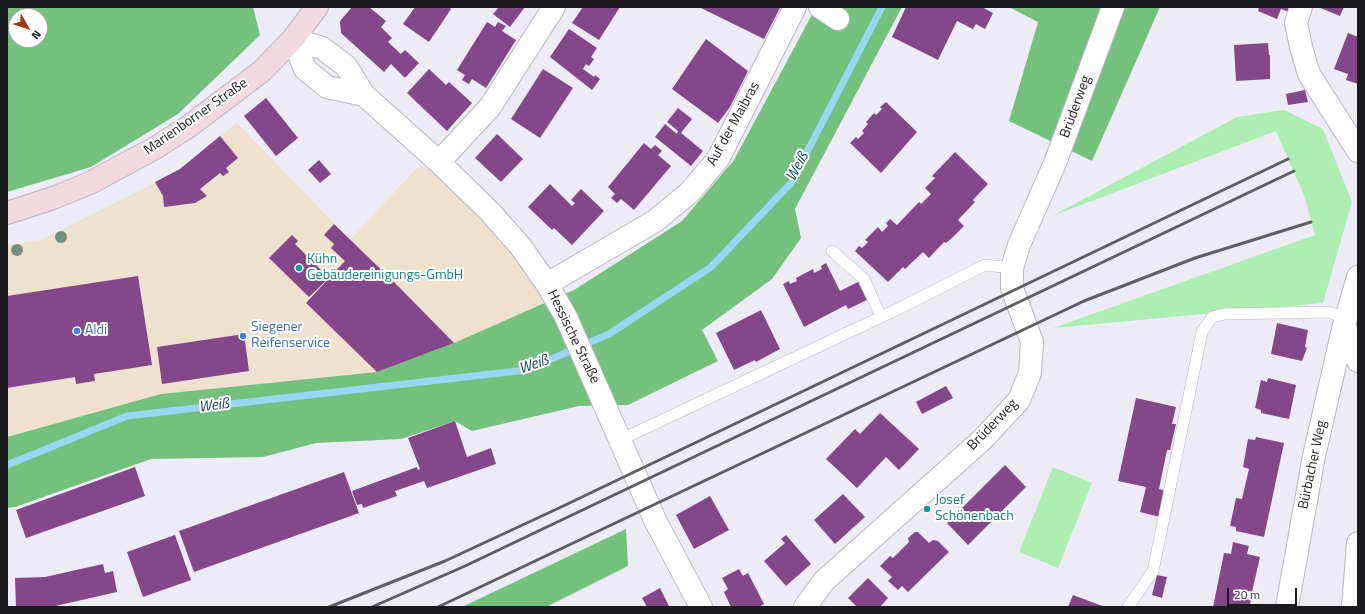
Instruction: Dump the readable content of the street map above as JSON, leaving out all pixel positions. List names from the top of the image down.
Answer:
{
  "streets": {
    "main road": ["Marienborner Straße"],
    "street": [
      "Brüderweg",
      "Auf der Maibras",
      "Hessische Straße",
      "Bürbacher Weg"
    ]
  },
  "crossings": [
    ["Marienborner Straße", "Hessische Straße"],
    ["Auf der Maibras", "Hessische Straße"]
  ],
  "water": ["Weiß"],
  "places": [
    "Kühn Gebäudereinigungs-GmbH",
    "Aldi",
    "Siegener Reifenservice",
    "Josef Schönenbach"
  ],
  "scale_bar": "20 m",
  "north": "bottom right"
}
